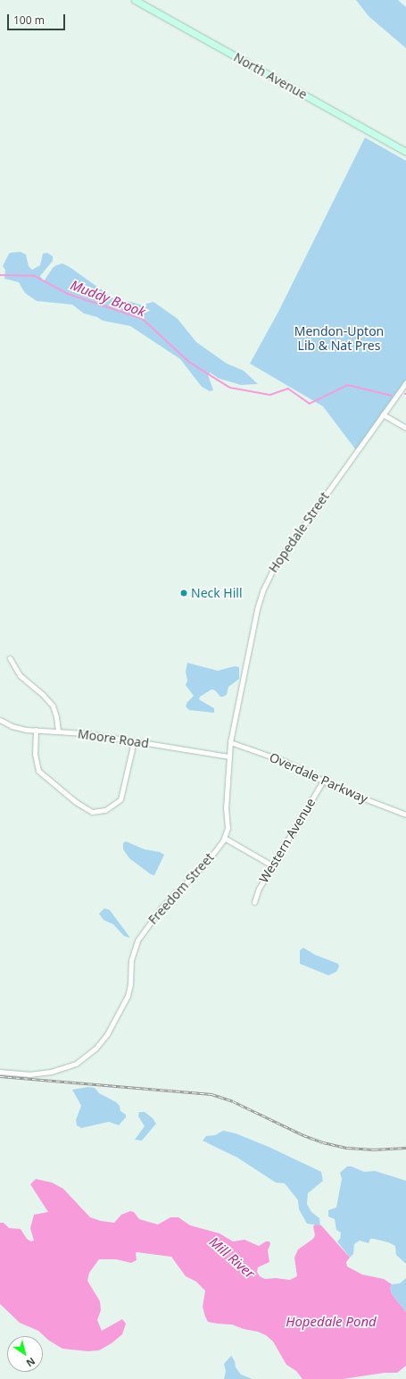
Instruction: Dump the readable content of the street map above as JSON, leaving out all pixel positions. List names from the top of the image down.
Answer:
{
  "streets": {
    "main road": ["North Avenue"],
    "street": [
      "Hopedale Street",
      "Moore Road",
      "Overdale Parkway",
      "Western Avenue",
      "Freedom Street"
    ]
  },
  "crossings": [
    ["Hopedale Street", "Freedom Street"],
    ["Moore Road", "Freedom Street"],
    ["Overdale Parkway", "Western Avenue"],
    ["Overdale Parkway", "Freedom Street"]
  ],
  "water": ["Muddy Brook", "Mill River", "Hopedale Pond"],
  "parks": ["Mendon-Upton Lib & Nat Pres"],
  "places": ["Neck Hill"],
  "scale_bar": "100 m",
  "north": "bottom right"
}
